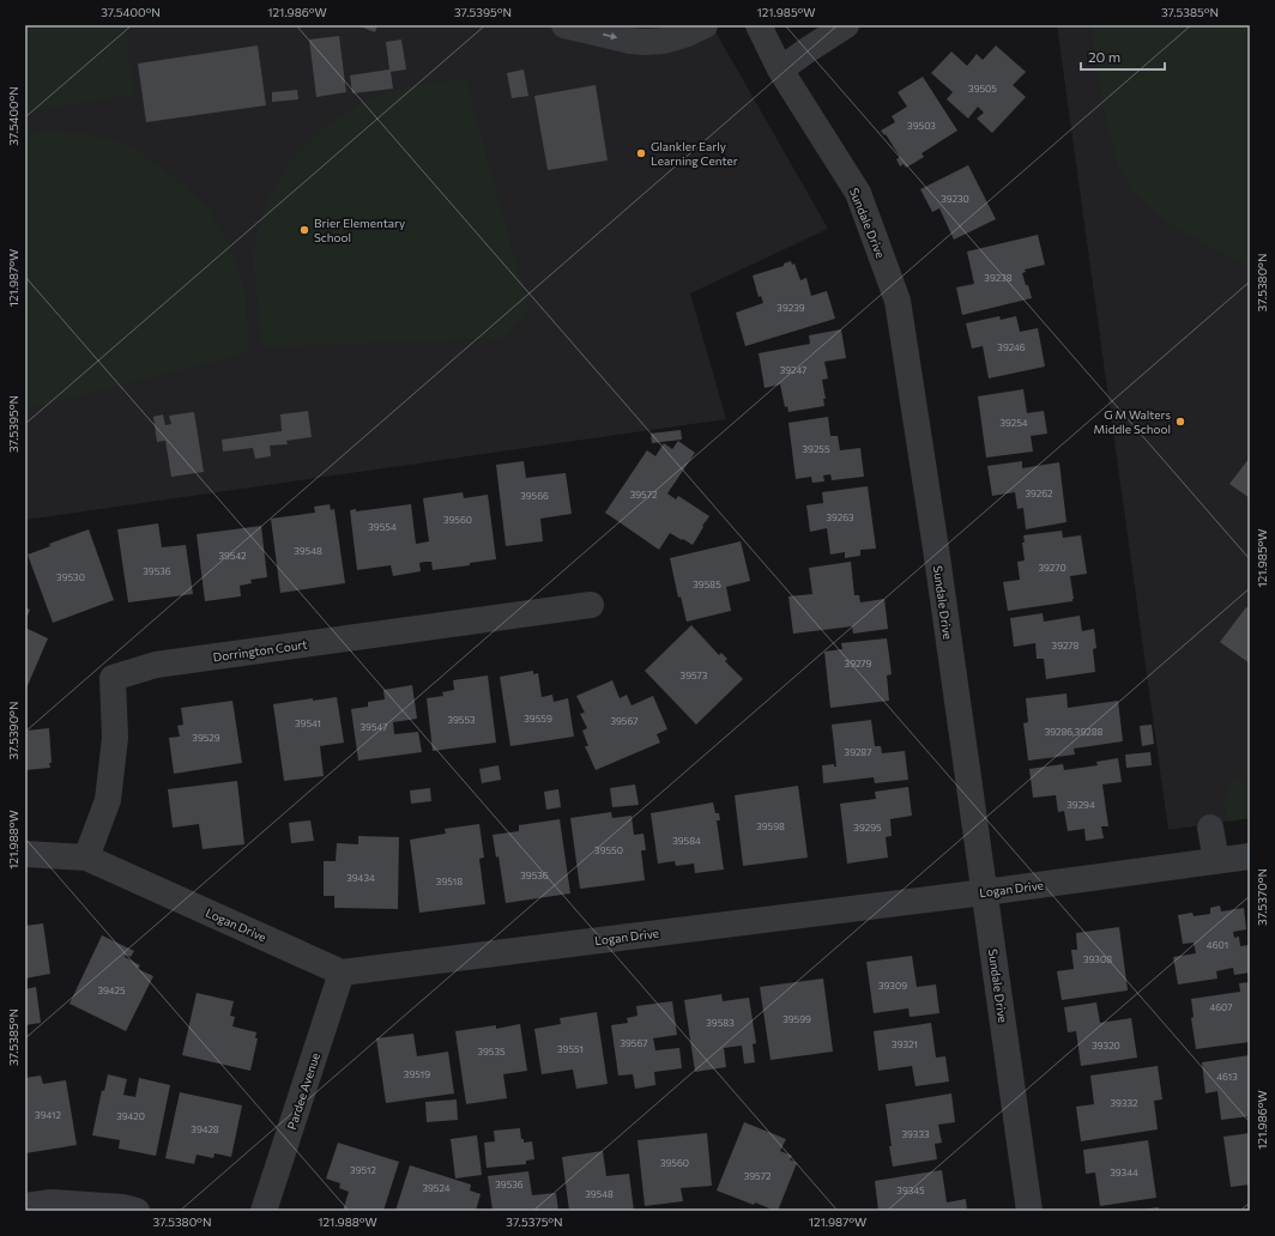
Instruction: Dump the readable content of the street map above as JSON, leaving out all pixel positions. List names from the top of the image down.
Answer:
{
  "streets": {
    "street": [
      "Sundale Drive",
      "Dorrington Court",
      "Logan Drive",
      "Pardee Avenue"
    ]
  },
  "crossings": [
    ["Sundale Drive", "Logan Drive"],
    ["Dorrington Court", "Logan Drive"],
    ["Logan Drive", "Pardee Avenue"]
  ],
  "places": ["Glankler Early Learning Center", "Brier Elementary School", "G M Walters Middle School"],
  "house_numbers": [
    "39505",
    "39503",
    "39230",
    "39238",
    "39239",
    "39246",
    "39247",
    "39254",
    "39255",
    "39262",
    "39572",
    "39566",
    "39263",
    "39560",
    "39554",
    "39548",
    "39542",
    "39270",
    "39536",
    "39530",
    "39585",
    "39278",
    "39279",
    "39573",
    "39559",
    "39553",
    "39567",
    "39541",
    "39547",
    "39286,39288",
    "39529",
    "39287",
    "39294",
    "39598",
    "39295",
    "39584",
    "39550",
    "39536",
    "39434",
    "39518",
    "4601",
    "39308",
    "39309",
    "39425",
    "4607",
    "39599",
    "39583",
    "39567",
    "39321",
    "39320",
    "39551",
    "39535",
    "39519",
    "4613",
    "39332",
    "39412",
    "39420",
    "39428",
    "39333",
    "39560",
    "39512",
    "39344",
    "39572",
    "39536",
    "39524",
    "39345",
    "39548"
  ],
  "scale_bar": "20 m",
  "coordinates": [
    "37.5400°N",
    "121.986°W",
    "37.5395°N",
    "121.985°W",
    "37.5385°N",
    "121.987°W",
    "37.5380°N",
    "37.5390°N",
    "121.988°W",
    "37.5370°N",
    "37.5375°N"
  ]
}
